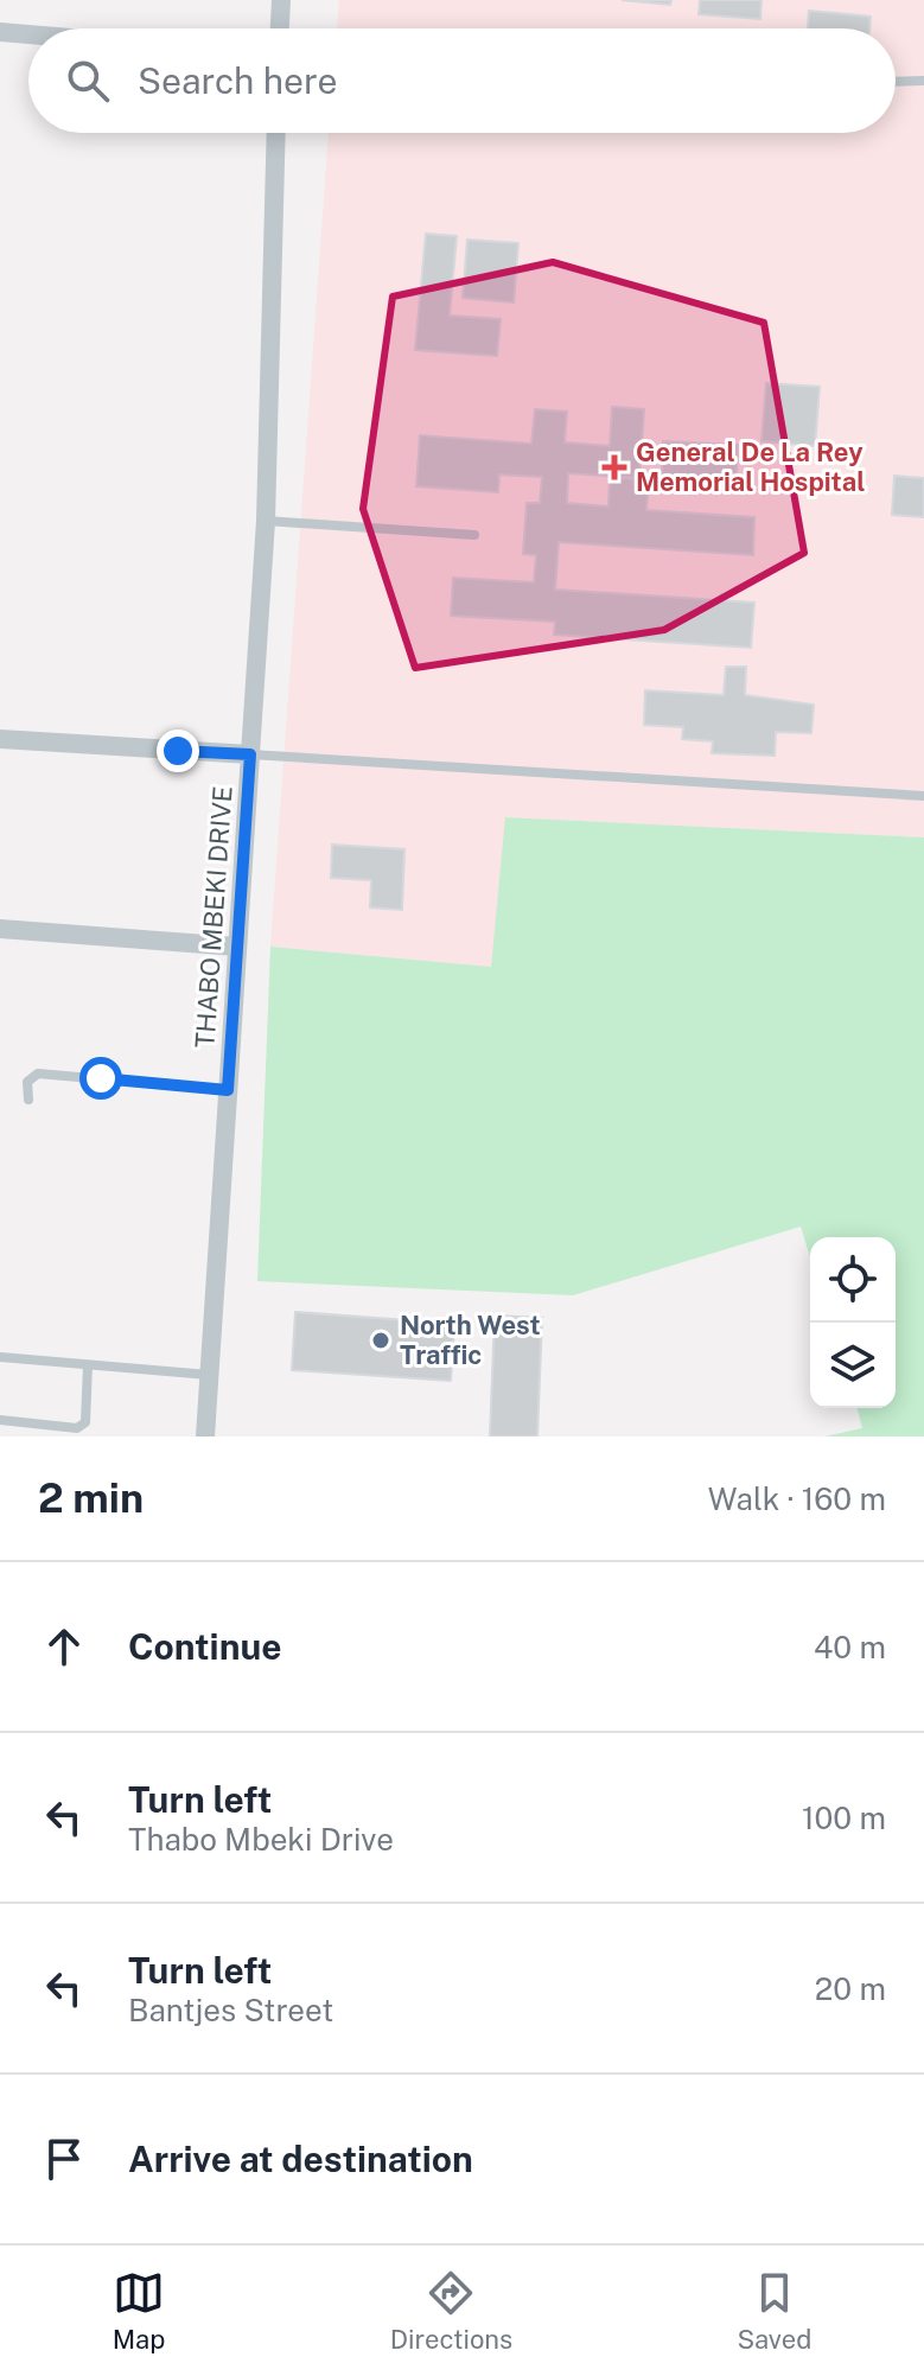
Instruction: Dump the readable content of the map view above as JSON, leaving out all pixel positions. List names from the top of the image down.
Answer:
{
  "streets": {
    "street": ["THABO MBEKI DRIVE"]
  },
  "places": {
    "health": ["General De La Rey Memorial Hospital"],
    "other": ["North West Traffic"]
  },
  "page": {
    "search": "Search here",
    "heading": ["2 min", "Walk · 160 m"],
    "list": [
      ["Continue", "40 m"],
      ["Turn left", "Thabo Mbeki Drive", "100 m"],
      ["Turn left", "Bantjes Street", "20 m"],
      "Arrive at destination"
    ],
    "nav": ["Map", "Directions", "Saved"]
  }
}
